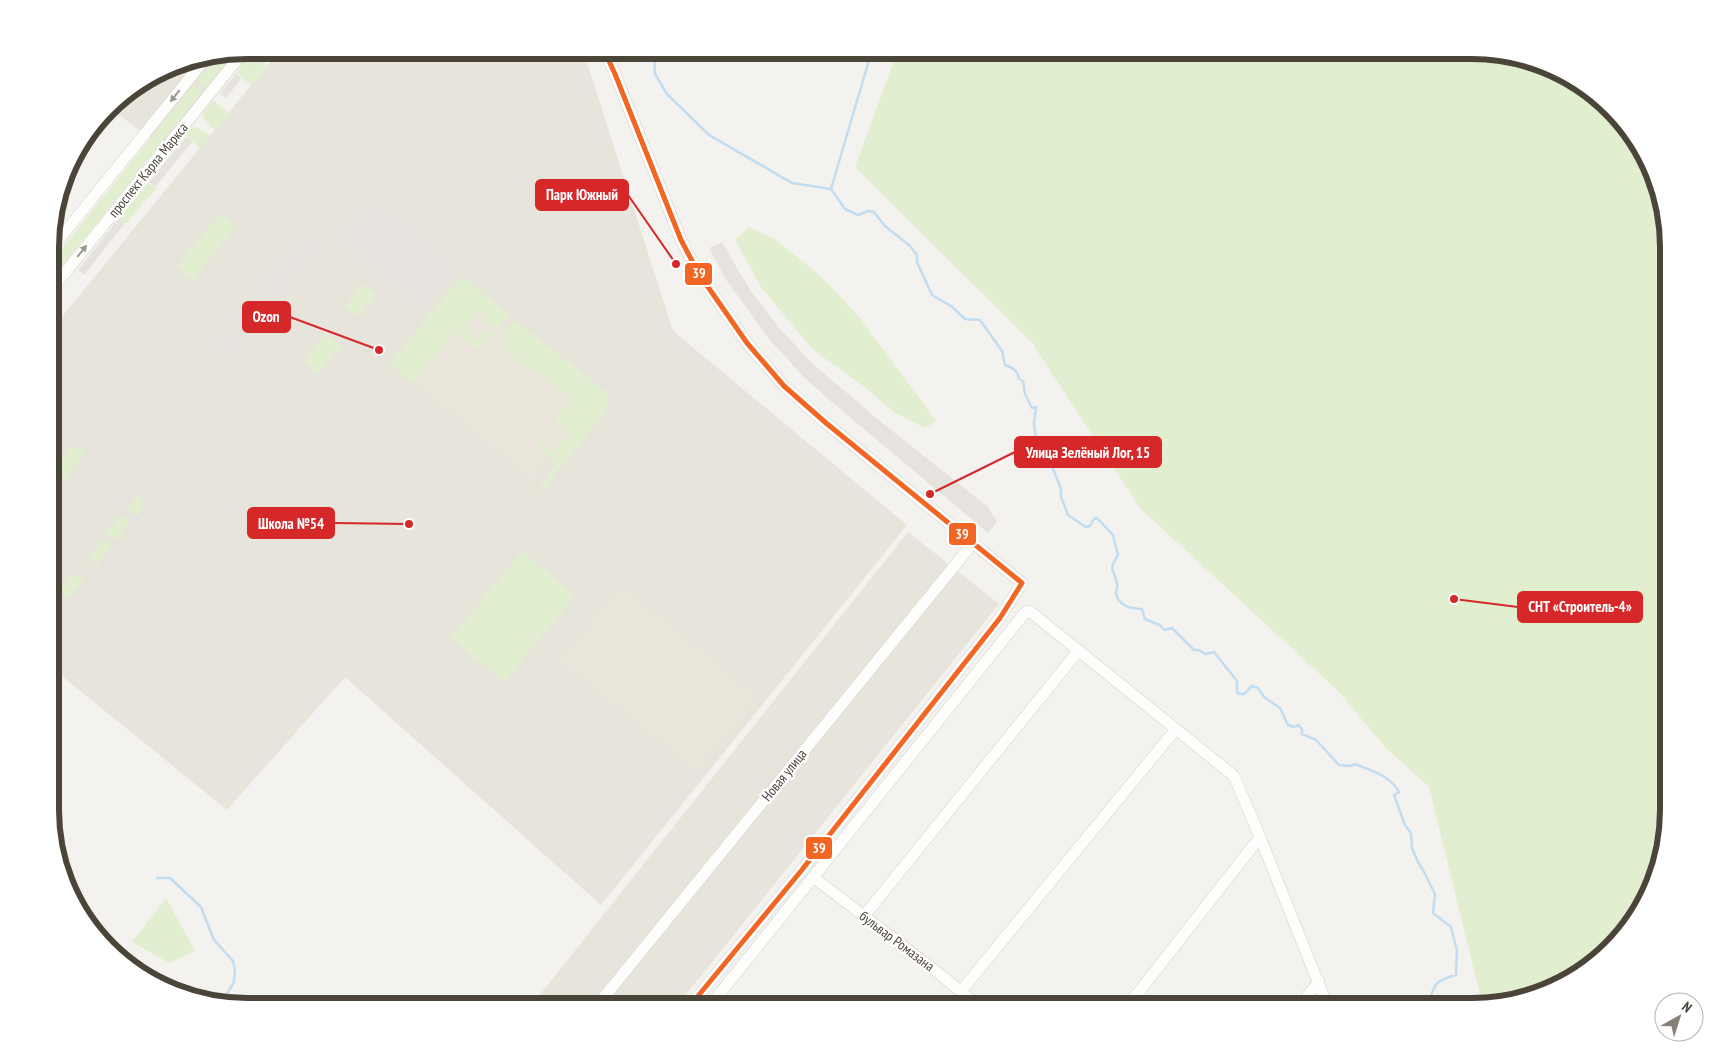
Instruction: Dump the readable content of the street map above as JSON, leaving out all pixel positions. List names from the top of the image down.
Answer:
{
  "streets": {
    "street": ["проспект Карла Маркса", "Новая улица", "бульвар Ромазана"]
  },
  "places": [
    "Парк Южный",
    "Ozon",
    "Улица Зелёный Лог, 15",
    "Школа №54",
    "СНТ «Строитель-4»"
  ],
  "lines": ["transit line 39"],
  "north": "top right"
}
